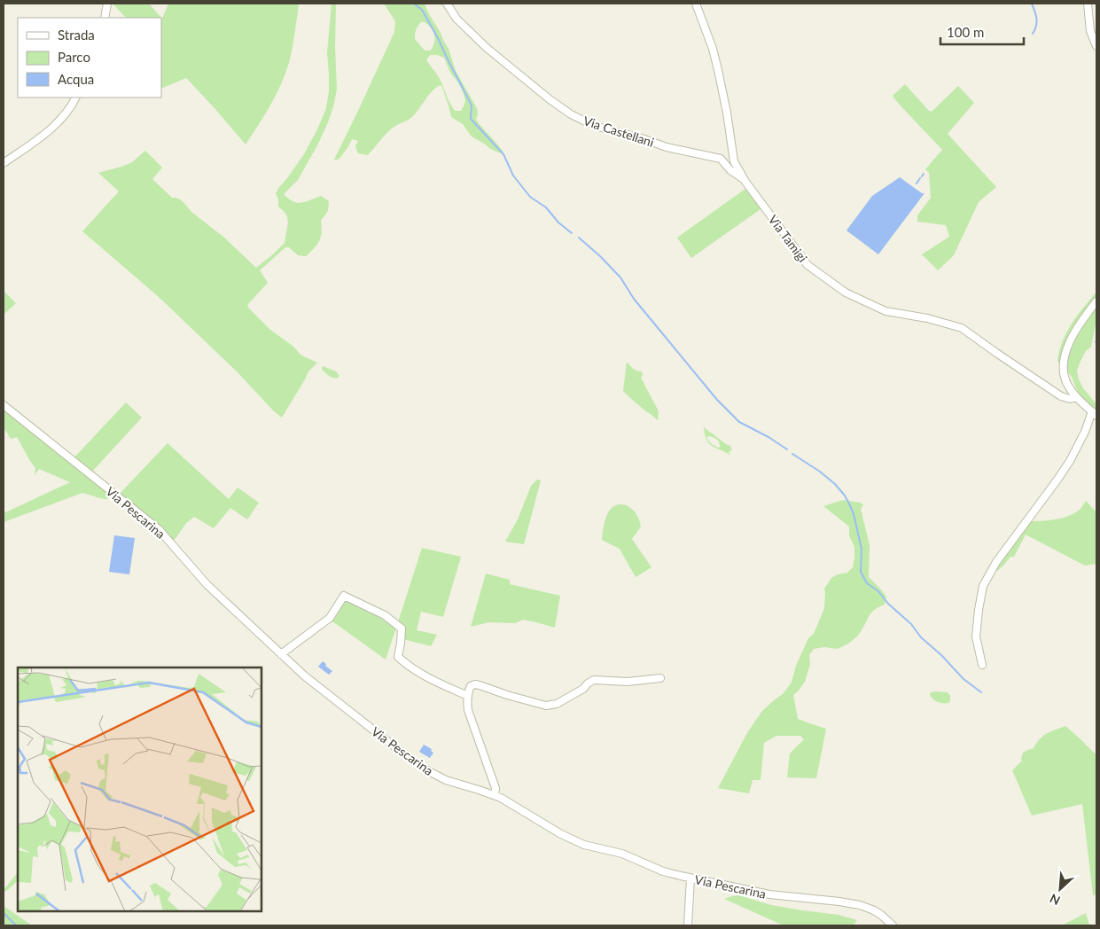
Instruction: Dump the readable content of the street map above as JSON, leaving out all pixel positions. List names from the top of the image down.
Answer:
{
  "streets": {
    "street": ["Via Castellani", "Via Tamigi", "Via Pescarina"]
  },
  "crossings": [
    ["Via Castellani", "Via Tamigi"]
  ],
  "legend": ["Strada", "Parco", "Acqua"],
  "scale_bar": "100 m",
  "north": "bottom left"
}
